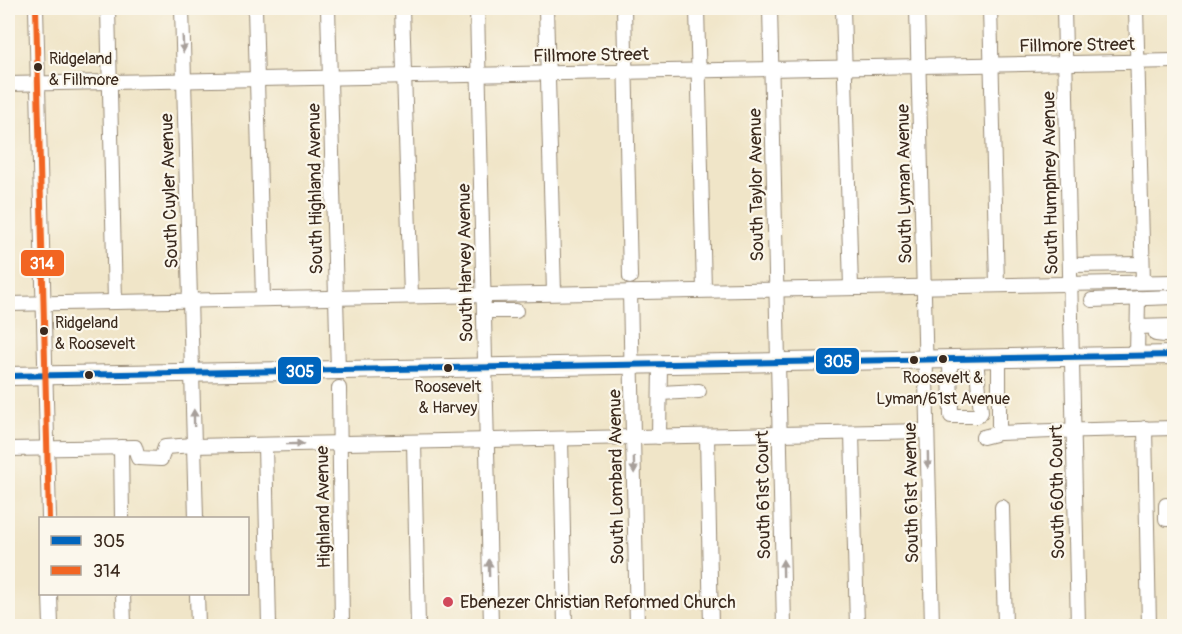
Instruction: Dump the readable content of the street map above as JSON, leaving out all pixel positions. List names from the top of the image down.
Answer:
{
  "streets": {
    "street": [
      "Fillmore Street",
      "South Humphrey Avenue",
      "South Lyman Avenue",
      "South Taylor Avenue",
      "South Highland Avenue",
      "South Cuyler Avenue",
      "South Harvey Avenue",
      "South Lombard Avenue",
      "South 60th Court",
      "South 61st Avenue",
      "South 61st Court",
      "Highland Avenue"
    ]
  },
  "crossings": [
    ["Fillmore Street", "South Humphrey Avenue"],
    ["Fillmore Street", "South Lyman Avenue"],
    ["Fillmore Street", "South Taylor Avenue"],
    ["Fillmore Street", "South Highland Avenue"],
    ["Fillmore Street", "South Cuyler Avenue"],
    ["Fillmore Street", "South Harvey Avenue"],
    ["South Humphrey Avenue", "South 60th Court"],
    ["South Lyman Avenue", "South 61st Avenue"],
    ["South Taylor Avenue", "South 61st Court"],
    ["South Highland Avenue", "Highland Avenue"]
  ],
  "places": [
    "Ridgeland & Fillmore",
    "Ridgeland & Roosevelt",
    "Roosevelt & Lyman/61st Avenue",
    "Roosevelt & Harvey",
    "Ebenezer Christian Reformed Church"
  ],
  "lines": ["transit line 314", "transit line 305"],
  "legend": ["305", "314"]
}
